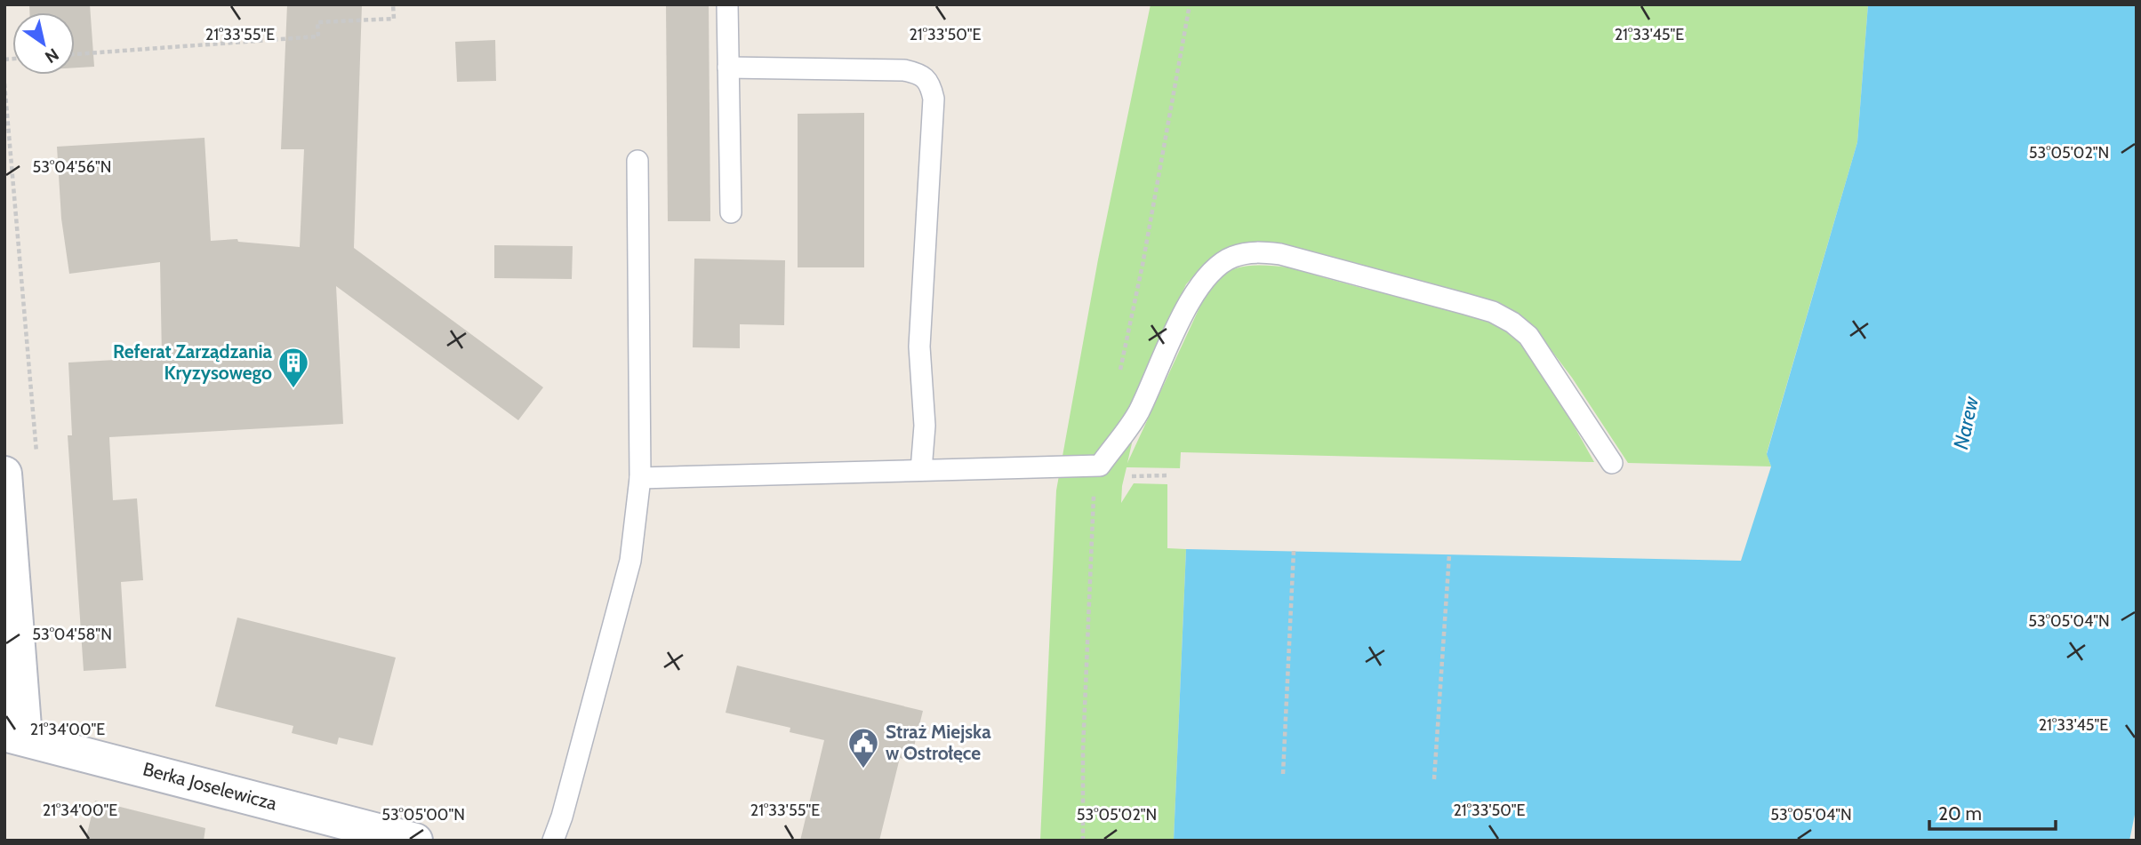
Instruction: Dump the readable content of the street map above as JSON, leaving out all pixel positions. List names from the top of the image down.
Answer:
{
  "streets": {
    "street": ["Berka Joselewicza"]
  },
  "water": ["Narew"],
  "places": {
    "building": ["Referat Zarządzania Kryzysowego"],
    "public building": ["Straż Miejska w Ostrołęce"]
  },
  "scale_bar": "20 m",
  "north": "bottom right",
  "coordinates": [
    "21°33'55\"E",
    "21°33'45\"E",
    "21°33'50\"E",
    "53°05'02\"N",
    "53°04'56\"N",
    "53°05'04\"N",
    "53°04'58\"N",
    "21°34'00\"E",
    "53°05'00\"N"
  ]
}
